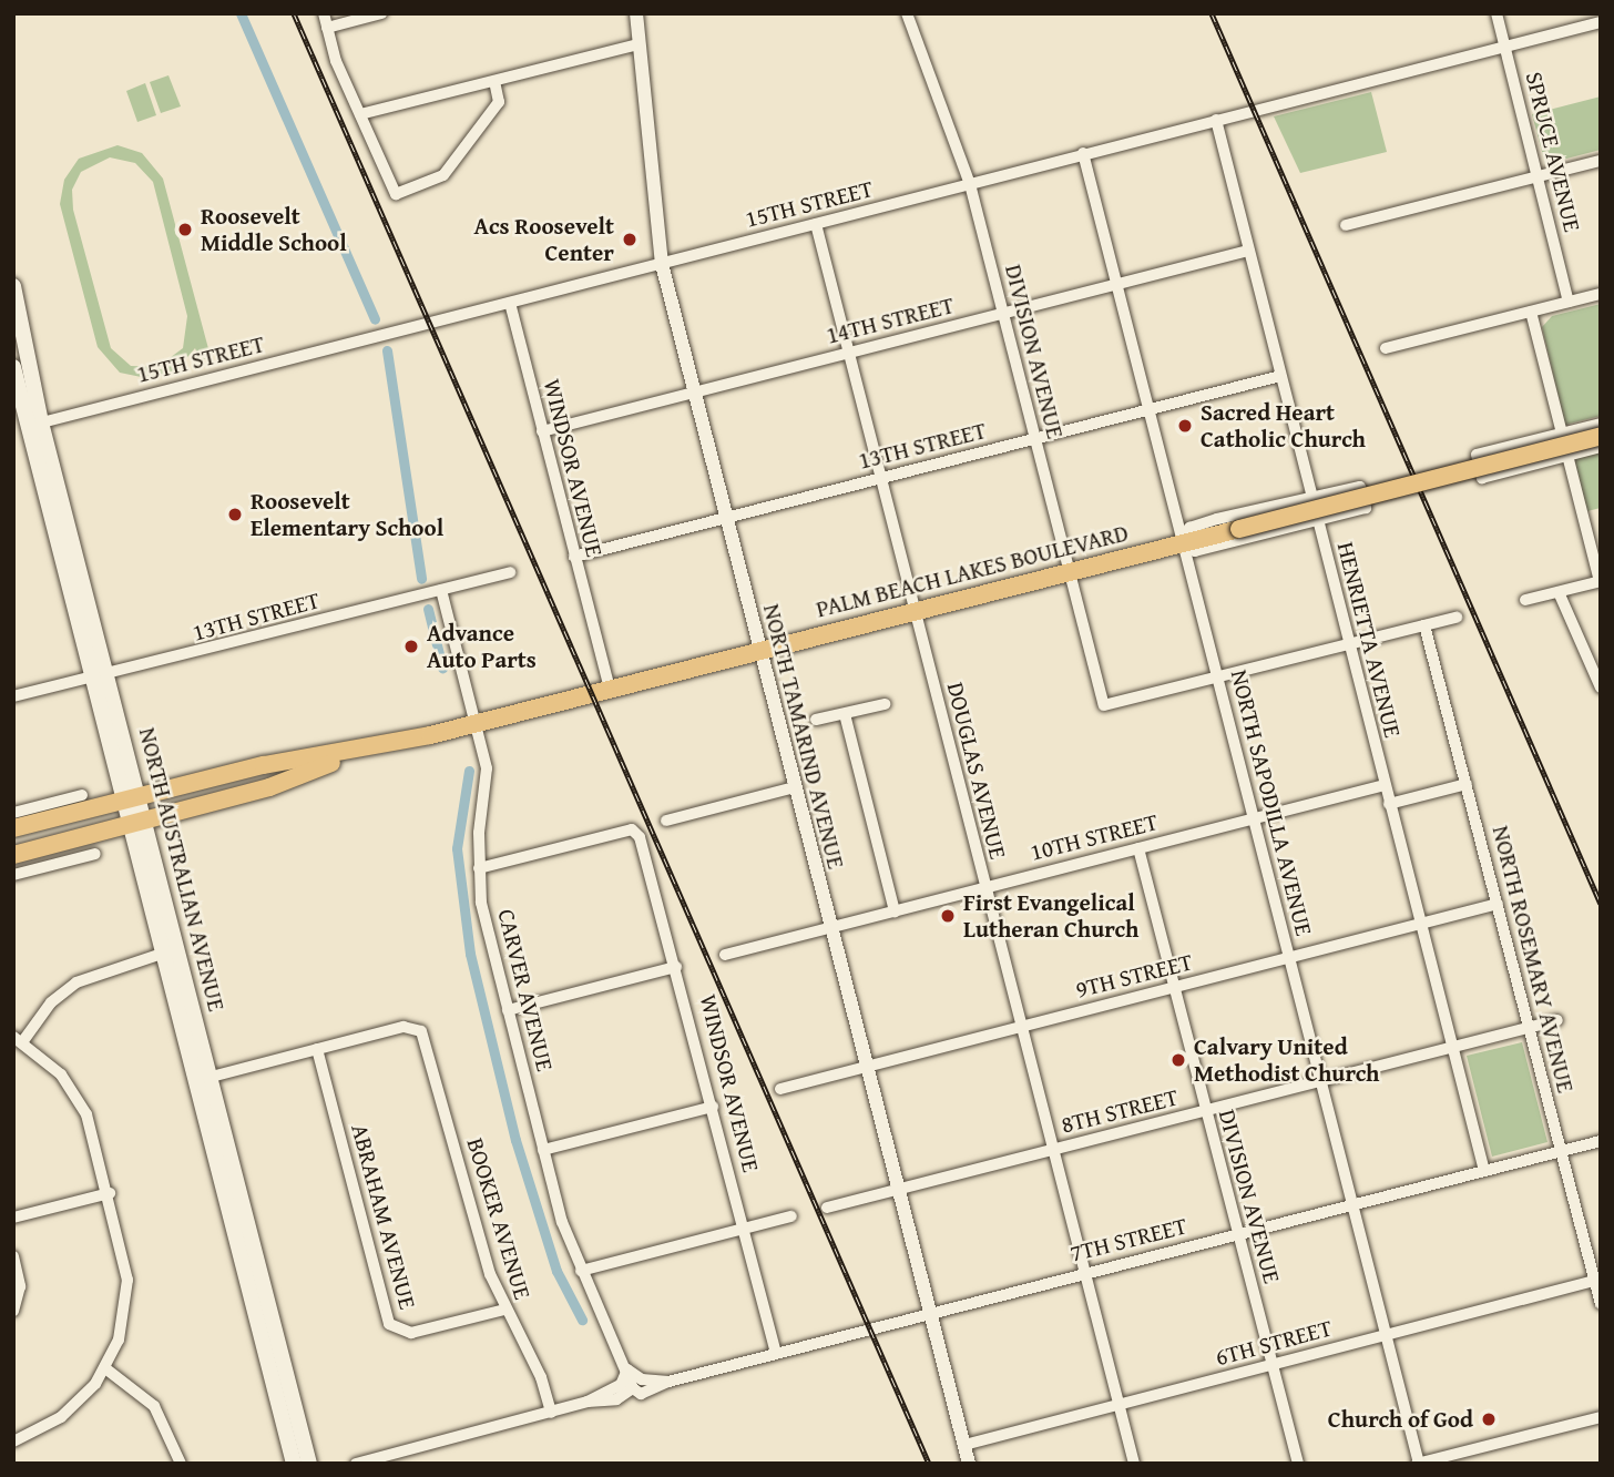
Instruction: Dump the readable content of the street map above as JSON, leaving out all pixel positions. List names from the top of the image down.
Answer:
{
  "streets": {
    "main road": ["PALM BEACH LAKES BOULEVARD", "NORTH AUSTRALIAN AVENUE"],
    "street": [
      "SPRUCE AVENUE",
      "15TH STREET",
      "14TH STREET",
      "DIVISION AVENUE",
      "13TH STREET",
      "WINDSOR AVENUE",
      "HENRIETTA AVENUE",
      "NORTH TAMARIND AVENUE",
      "DOUGLAS AVENUE",
      "NORTH SAPODILLA AVENUE",
      "10TH STREET",
      "NORTH ROSEMARY AVENUE",
      "9TH STREET",
      "CARVER AVENUE",
      "8TH STREET",
      "ABRAHAM AVENUE",
      "BOOKER AVENUE",
      "7TH STREET",
      "6TH STREET"
    ]
  },
  "crossings": [
    ["SPRUCE AVENUE", "15TH STREET"],
    ["15TH STREET", "DIVISION AVENUE"],
    ["15TH STREET", "WINDSOR AVENUE"],
    ["15TH STREET", "HENRIETTA AVENUE"],
    ["15TH STREET", "NORTH TAMARIND AVENUE"],
    ["15TH STREET", "DOUGLAS AVENUE"],
    ["15TH STREET", "NORTH SAPODILLA AVENUE"],
    ["15TH STREET", "NORTH AUSTRALIAN AVENUE"],
    ["14TH STREET", "DIVISION AVENUE"],
    ["14TH STREET", "WINDSOR AVENUE"],
    ["14TH STREET", "HENRIETTA AVENUE"],
    ["14TH STREET", "NORTH TAMARIND AVENUE"],
    ["14TH STREET", "DOUGLAS AVENUE"],
    ["14TH STREET", "NORTH SAPODILLA AVENUE"],
    ["DIVISION AVENUE", "13TH STREET"],
    ["DIVISION AVENUE", "PALM BEACH LAKES BOULEVARD"],
    ["DIVISION AVENUE", "NORTH SAPODILLA AVENUE"],
    ["DIVISION AVENUE", "10TH STREET"],
    ["DIVISION AVENUE", "9TH STREET"],
    ["DIVISION AVENUE", "8TH STREET"],
    ["DIVISION AVENUE", "7TH STREET"],
    ["DIVISION AVENUE", "6TH STREET"],
    ["13TH STREET", "WINDSOR AVENUE"],
    ["13TH STREET", "HENRIETTA AVENUE"],
    ["13TH STREET", "NORTH TAMARIND AVENUE"],
    ["13TH STREET", "DOUGLAS AVENUE"],
    ["13TH STREET", "NORTH SAPODILLA AVENUE"],
    ["13TH STREET", "NORTH AUSTRALIAN AVENUE"],
    ["13TH STREET", "CARVER AVENUE"],
    ["WINDSOR AVENUE", "PALM BEACH LAKES BOULEVARD"],
    ["WINDSOR AVENUE", "CARVER AVENUE"],
    ["WINDSOR AVENUE", "7TH STREET"],
    ["PALM BEACH LAKES BOULEVARD", "NORTH TAMARIND AVENUE"],
    ["PALM BEACH LAKES BOULEVARD", "DOUGLAS AVENUE"],
    ["PALM BEACH LAKES BOULEVARD", "NORTH SAPODILLA AVENUE"],
    ["PALM BEACH LAKES BOULEVARD", "NORTH AUSTRALIAN AVENUE"],
    ["PALM BEACH LAKES BOULEVARD", "CARVER AVENUE"],
    ["HENRIETTA AVENUE", "10TH STREET"],
    ["HENRIETTA AVENUE", "9TH STREET"],
    ["HENRIETTA AVENUE", "8TH STREET"],
    ["HENRIETTA AVENUE", "7TH STREET"],
    ["NORTH TAMARIND AVENUE", "10TH STREET"],
    ["NORTH TAMARIND AVENUE", "9TH STREET"],
    ["NORTH TAMARIND AVENUE", "8TH STREET"],
    ["NORTH TAMARIND AVENUE", "7TH STREET"],
    ["NORTH TAMARIND AVENUE", "6TH STREET"],
    ["DOUGLAS AVENUE", "10TH STREET"],
    ["DOUGLAS AVENUE", "9TH STREET"],
    ["DOUGLAS AVENUE", "8TH STREET"],
    ["DOUGLAS AVENUE", "7TH STREET"],
    ["DOUGLAS AVENUE", "6TH STREET"],
    ["NORTH SAPODILLA AVENUE", "10TH STREET"],
    ["NORTH SAPODILLA AVENUE", "9TH STREET"],
    ["NORTH SAPODILLA AVENUE", "8TH STREET"],
    ["NORTH SAPODILLA AVENUE", "7TH STREET"],
    ["NORTH SAPODILLA AVENUE", "6TH STREET"],
    ["NORTH ROSEMARY AVENUE", "9TH STREET"],
    ["NORTH ROSEMARY AVENUE", "8TH STREET"],
    ["NORTH ROSEMARY AVENUE", "7TH STREET"],
    ["NORTH ROSEMARY AVENUE", "6TH STREET"],
    ["CARVER AVENUE", "7TH STREET"],
    ["ABRAHAM AVENUE", "BOOKER AVENUE"],
    ["BOOKER AVENUE", "7TH STREET"]
  ],
  "places": [
    "Roosevelt Middle School",
    "Acs Roosevelt Center",
    "Sacred Heart Catholic Church",
    "Roosevelt Elementary School",
    "Advance Auto Parts",
    "First Evangelical Lutheran Church",
    "Calvary United Methodist Church",
    "Church of God"
  ]
}
